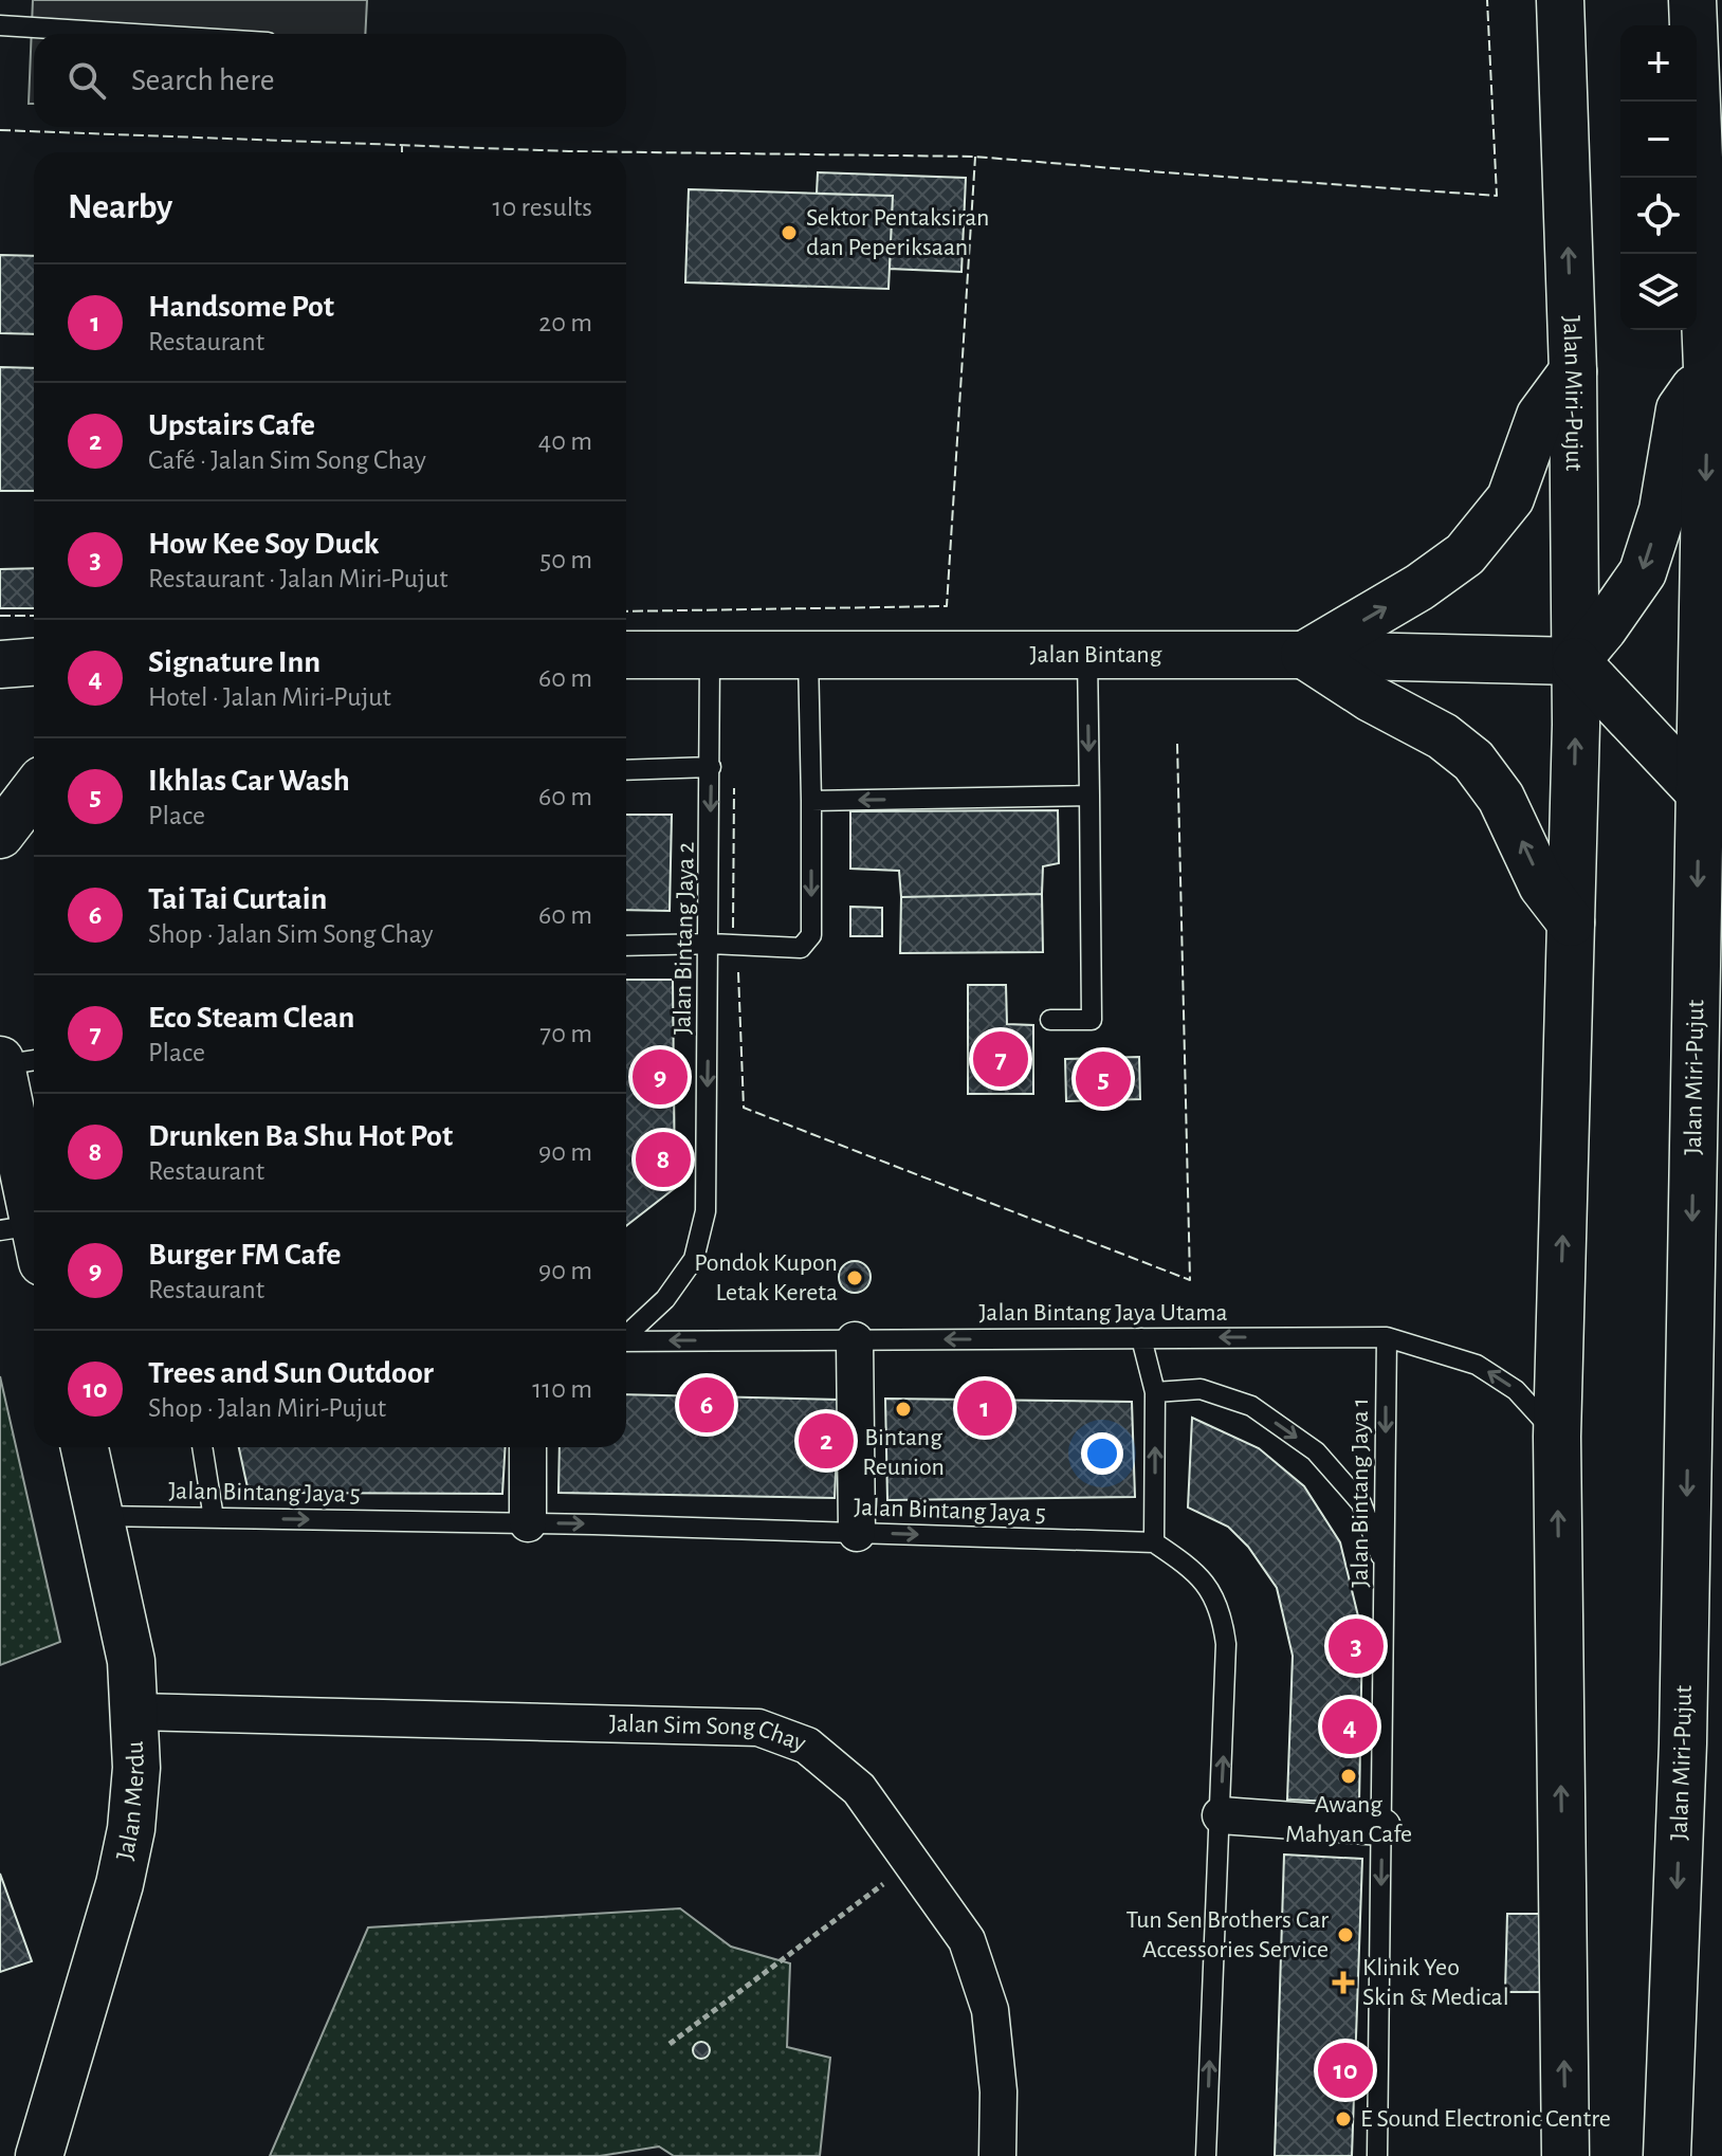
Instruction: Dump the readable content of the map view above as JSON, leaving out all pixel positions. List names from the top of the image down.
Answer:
{
  "streets": {
    "main road": ["Jalan Miri-Pujut", "Jalan Bintang", "Jalan Merdu"],
    "street": ["Jalan Sim Song Chay"],
    "lane": [
      "Jalan Bintang Jaya 2",
      "Jalan Bintang Jaya Utama",
      "Jalan Bintang Jaya 5",
      "Jalan Bintang Jaya 1"
    ]
  },
  "crossings": [
    ["Jalan Miri-Pujut", "Jalan Bintang"],
    ["Jalan Miri-Pujut", "Jalan Bintang Jaya Utama"],
    ["Jalan Bintang", "Jalan Bintang Jaya 2"],
    ["Jalan Bintang Jaya Utama", "Jalan Bintang Jaya 1"],
    ["Jalan Bintang Jaya 5", "Jalan Merdu"],
    ["Jalan Sim Song Chay", "Jalan Merdu"]
  ],
  "one_way": ["Jalan Bintang Jaya 2", "Jalan Bintang Jaya Utama", "Jalan Bintang Jaya 5"],
  "places": {
    "other": [
      "Sektor Pentaksiran dan Peperiksaan",
      "Pondok Kupon Letak Kereta",
      "Bintang Reunion",
      "Awang Mahyan Cafe",
      "Tun Sen Brothers Car Accessories Service",
      "E Sound Electronic Centre"
    ],
    "health": ["Klinik Yeo Skin & Medical"]
  },
  "page": {
    "map_buttons": ["+", "−"],
    "search": "Search here",
    "heading": ["Nearby", "10 results"],
    "list": [
      {
        "mark": "1",
        "name": "Handsome Pot",
        "note": "Restaurant",
        "value": "20 m"
      },
      {
        "mark": "2",
        "name": "Upstairs Cafe",
        "note": "Café · Jalan Sim Song Chay",
        "value": "40 m"
      },
      {
        "mark": "3",
        "name": "How Kee Soy Duck",
        "note": "Restaurant · Jalan Miri-Pujut",
        "value": "50 m"
      },
      {
        "mark": "4",
        "name": "Signature Inn",
        "note": "Hotel · Jalan Miri-Pujut",
        "value": "60 m"
      },
      {
        "mark": "5",
        "name": "Ikhlas Car Wash",
        "note": "Place",
        "value": "60 m"
      },
      {
        "mark": "6",
        "name": "Tai Tai Curtain",
        "note": "Shop · Jalan Sim Song Chay",
        "value": "60 m"
      },
      {
        "mark": "7",
        "name": "Eco Steam Clean",
        "note": "Place",
        "value": "70 m"
      },
      {
        "mark": "8",
        "name": "Drunken Ba Shu Hot Pot",
        "note": "Restaurant",
        "value": "90 m"
      },
      {
        "mark": "9",
        "name": "Burger FM Cafe",
        "note": "Restaurant",
        "value": "90 m"
      },
      {
        "mark": "10",
        "name": "Trees and Sun Outdoor",
        "note": "Shop · Jalan Miri-Pujut",
        "value": "110 m"
      }
    ],
    "pins": [
      "7",
      "9",
      "5",
      "8",
      "6",
      "1",
      "2",
      "3",
      "4",
      "10"
    ]
  }
}
